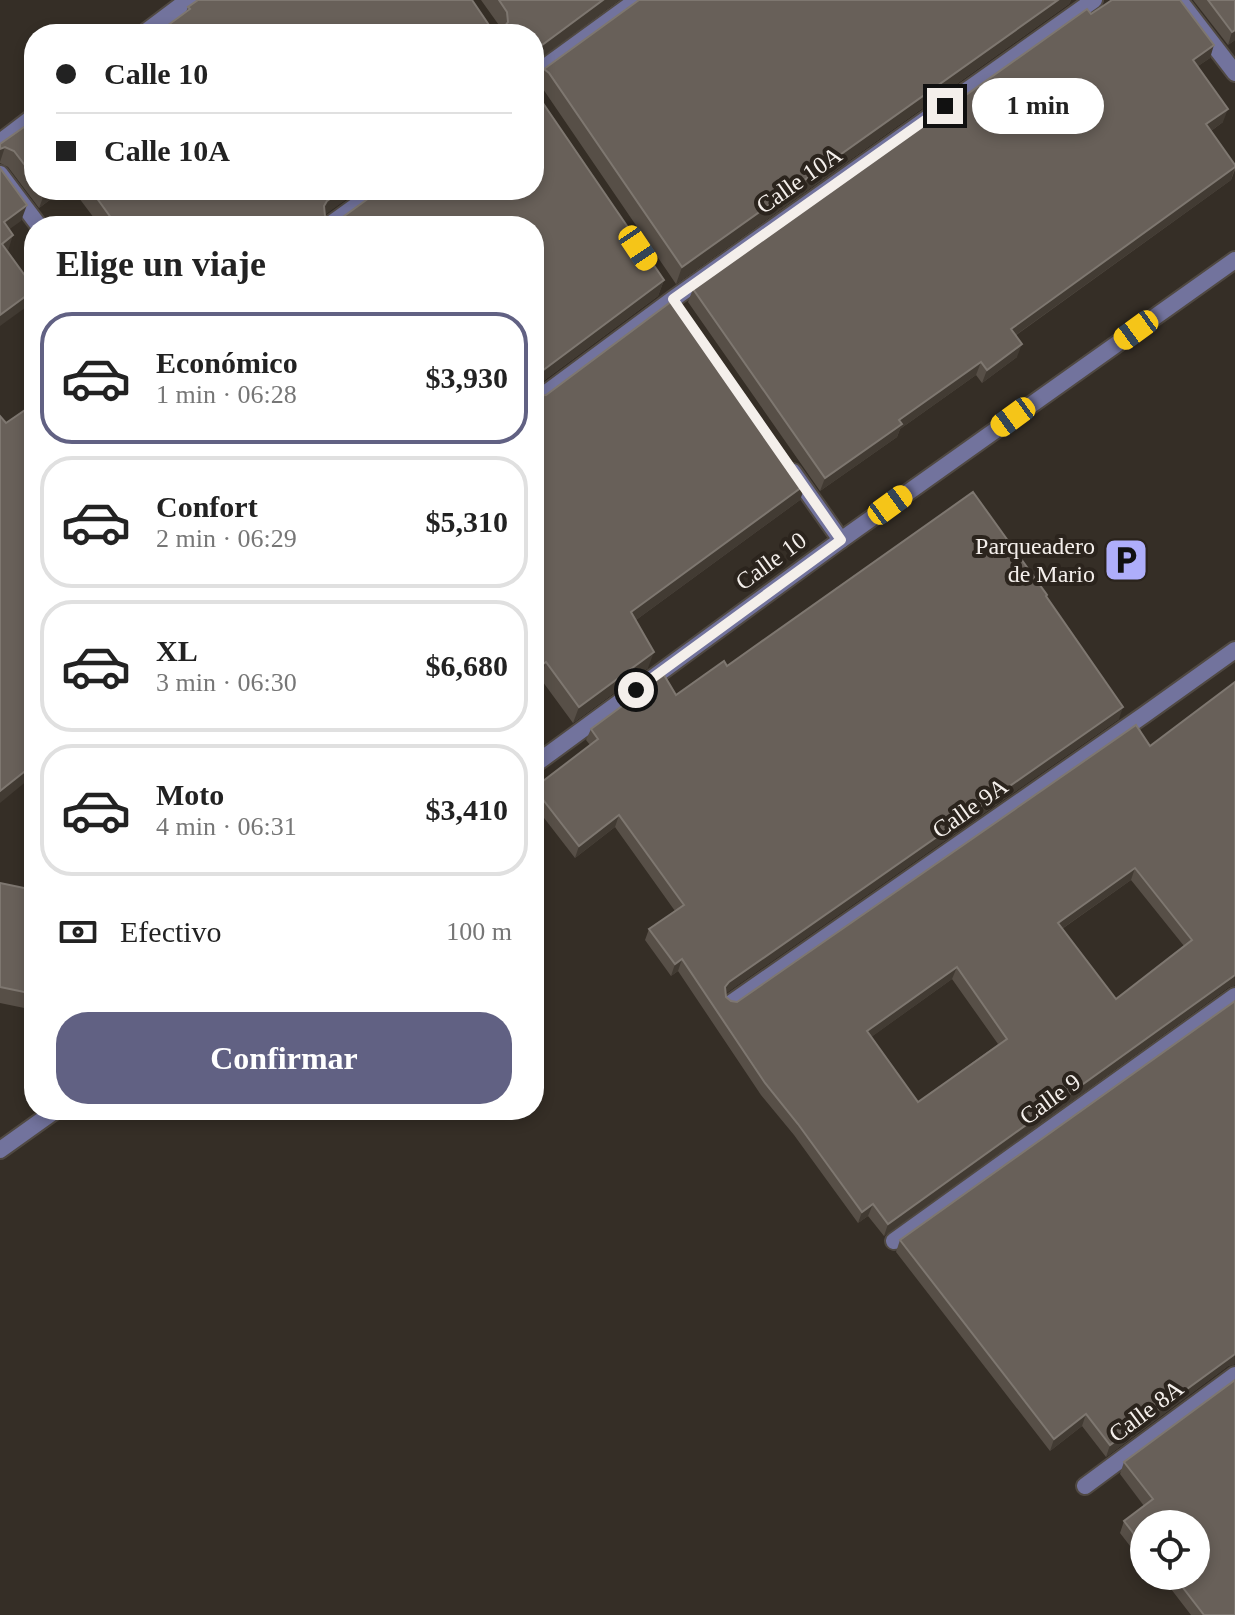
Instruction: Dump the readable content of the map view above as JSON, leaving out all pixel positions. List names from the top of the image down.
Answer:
{
  "streets": {
    "street": [
      "Calle 10A",
      "Calle 10",
      "Calle 9A",
      "Calle 9",
      "Calle 8A"
    ]
  },
  "places": {
    "parking": ["Parqueadero de Mario"]
  },
  "page": {
    "banner": ["Calle 10", "Calle 10A"],
    "bubble": "1 min",
    "heading": "Elige un viaje",
    "list": [
      {
        "name": "Económico",
        "note": "1 min · 06:28",
        "value": "$3,930"
      },
      {
        "name": "Confort",
        "note": "2 min · 06:29",
        "value": "$5,310"
      },
      {
        "name": "XL",
        "note": "3 min · 06:30",
        "value": "$6,680"
      },
      {
        "name": "Moto",
        "note": "4 min · 06:31",
        "value": "$3,410"
      }
    ],
    "pay": ["Efectivo", "100 m"],
    "buttons": "Confirmar"
  }
}
